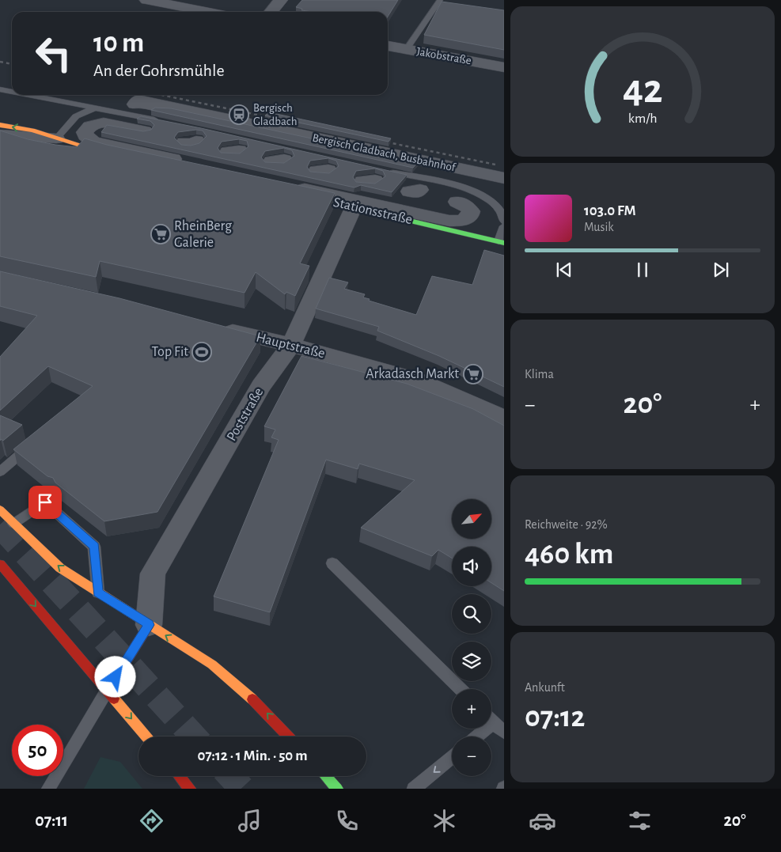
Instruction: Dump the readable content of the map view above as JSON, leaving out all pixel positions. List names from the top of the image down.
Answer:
{
  "streets": {
    "main road": ["Stationsstraße"],
    "street": [
      "Jakobstraße",
      "Bergisch Gladbach, Busbahnhof",
      "Hauptstraße",
      "Poststraße"
    ]
  },
  "crossings": [
    ["Stationsstraße", "Poststraße"],
    ["Hauptstraße", "Poststraße"]
  ],
  "places": {
    "station": ["Bergisch Gladbach"],
    "supermarket": ["RheinBerg Galerie", "Arkadasch Markt"],
    "sports": ["Top Fit"]
  },
  "north": "top right",
  "page": {
    "turn": ["10 m", "An der Gohrsmühle"],
    "song": ["103.0 FM", "Musik"],
    "tile": [
      "Klima",
      ["Reichweite · 92%", "460 km"],
      ["Ankunft", "07:12"]
    ],
    "heat": ["−", "20°", "+"],
    "map_buttons": ["+", "−"],
    "limit": "50",
    "trip": "07:12 · 1 Min. · 50 m",
    "tabs": ["07:11", "20°"],
    "gauge": ["42", "km/h"]
  }
}
